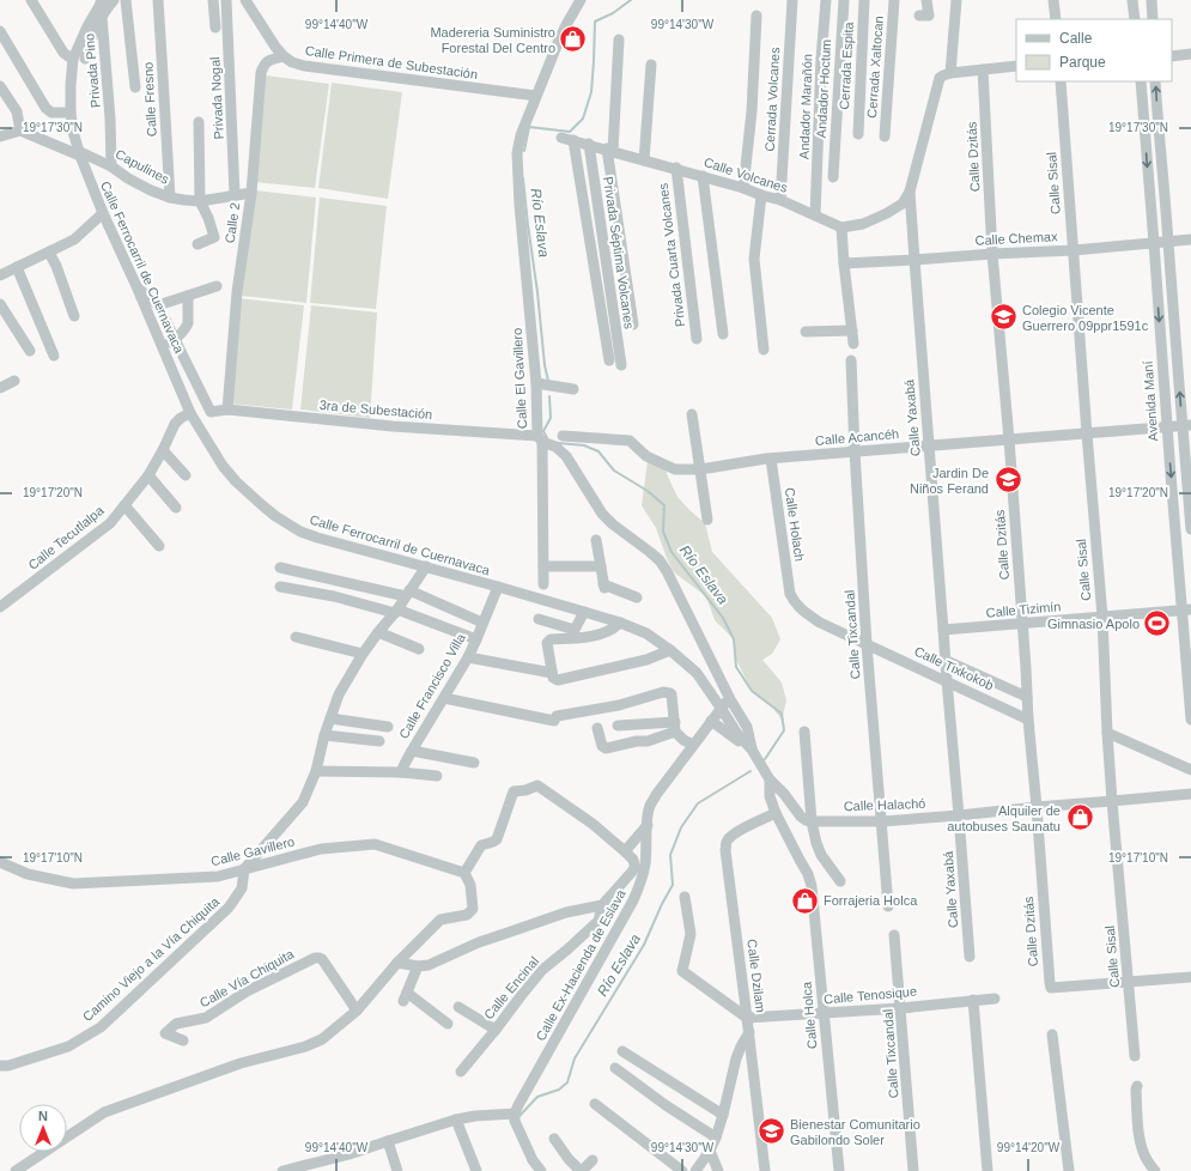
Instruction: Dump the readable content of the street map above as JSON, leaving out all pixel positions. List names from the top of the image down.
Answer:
{
  "streets": {
    "street": [
      "Calle Primera de Subestación",
      "Cerrada Espita",
      "Cerrada Xaltocan",
      "Privada Pino",
      "Andador Hoctum",
      "Privada Nogal",
      "Calle Fresno",
      "Cerrada Volcanes",
      "Andador Marañón",
      "Calle Dzitás",
      "Capulines",
      "Calle Volcanes",
      "Calle Sisal",
      "Calle 2",
      "Calle Chemax",
      "Privada Séptima Volcanes",
      "Privada Cuarta Volcanes",
      "Calle Ferrocarril de Cuernavaca",
      "Calle El Gavillero",
      "Avenida Maní",
      "3ra de Subestación",
      "Calle Yaxabá",
      "Calle Acancéh",
      "Calle Holach",
      "Calle Tecutlalpa",
      "Calle Tizimín",
      "Calle Tixcandal",
      "Calle Tixkokob",
      "Calle Francisco Villa",
      "Calle Halachó",
      "Calle Gavillero",
      "Camino Viejo a la Vía Chiquita",
      "Calle Ex-Hacienda de Eslava",
      "Calle Dzilam",
      "Calle Vía Chiquita",
      "Calle Encinal",
      "Calle Tenosique",
      "Calle Holca"
    ]
  },
  "crossings": [
    ["Calle Primera de Subestación", "Calle 2"],
    ["Calle Primera de Subestación", "Calle El Gavillero"],
    ["Privada Pino", "Capulines"],
    ["Privada Pino", "Calle Ferrocarril de Cuernavaca"],
    ["Privada Nogal", "Capulines"],
    ["Calle Fresno", "Capulines"],
    ["Cerrada Volcanes", "Calle Volcanes"],
    ["Andador Marañón", "Calle Volcanes"],
    ["Calle Dzitás", "Calle Sisal"],
    ["Calle Dzitás", "Calle Chemax"],
    ["Calle Dzitás", "Calle Acancéh"],
    ["Calle Dzitás", "Calle Tizimín"],
    ["Calle Dzitás", "Calle Tixkokob"],
    ["Calle Dzitás", "Calle Halachó"],
    ["Capulines", "Calle 2"],
    ["Capulines", "Calle Ferrocarril de Cuernavaca"],
    ["Calle Volcanes", "Privada Séptima Volcanes"],
    ["Calle Volcanes", "Privada Cuarta Volcanes"],
    ["Calle Sisal", "Calle Chemax"],
    ["Calle Sisal", "Calle Acancéh"],
    ["Calle Sisal", "Calle Tizimín"],
    ["Calle Sisal", "Calle Halachó"],
    ["Calle 2", "3ra de Subestación"],
    ["Calle Chemax", "Avenida Maní"],
    ["Calle Chemax", "Calle Yaxabá"],
    ["Calle Ferrocarril de Cuernavaca", "Calle El Gavillero"],
    ["Calle Ferrocarril de Cuernavaca", "Calle Tecutlalpa"],
    ["Calle Ferrocarril de Cuernavaca", "Calle Francisco Villa"],
    ["Calle Ferrocarril de Cuernavaca", "Calle Ex-Hacienda de Eslava"],
    ["Calle El Gavillero", "3ra de Subestación"],
    ["Calle El Gavillero", "Calle Ex-Hacienda de Eslava"],
    ["Avenida Maní", "Calle Acancéh"],
    ["Avenida Maní", "Calle Tizimín"],
    ["Calle Yaxabá", "Calle Acancéh"],
    ["Calle Yaxabá", "Calle Tizimín"],
    ["Calle Yaxabá", "Calle Tixkokob"],
    ["Calle Yaxabá", "Calle Halachó"],
    ["Calle Acancéh", "Calle Holach"],
    ["Calle Acancéh", "Calle Tixcandal"],
    ["Calle Holach", "Calle Tixkokob"],
    ["Calle Tixcandal", "Calle Tixkokob"],
    ["Calle Tixcandal", "Calle Halachó"],
    ["Calle Tixcandal", "Calle Tenosique"],
    ["Calle Gavillero", "Camino Viejo a la Vía Chiquita"],
    ["Calle Dzilam", "Calle Tenosique"],
    ["Calle Dzilam", "Calle Holca"],
    ["Calle Tenosique", "Calle Holca"]
  ],
  "water": ["Río Eslava"],
  "places": {
    "shop": ["Madereria Suministro Forestal Del Centro", "Alquiler de autobuses Saunatu", "Forrajeria Holca"],
    "school or university": ["Colegio Vicente Guerrero 09ppr1591c", "Jardin De Niños Ferand", "Bienestar Comunitario Gabilondo Soler"],
    "sports": ["Gimnasio Apolo"]
  },
  "legend": ["Calle", "Parque"],
  "north": "top",
  "coordinates": [
    "99°14'40\"W",
    "99°14'30\"W",
    "19°17'30\"N",
    "19°17'20\"N",
    "19°17'10\"N",
    "99°14'20\"W"
  ]
}
